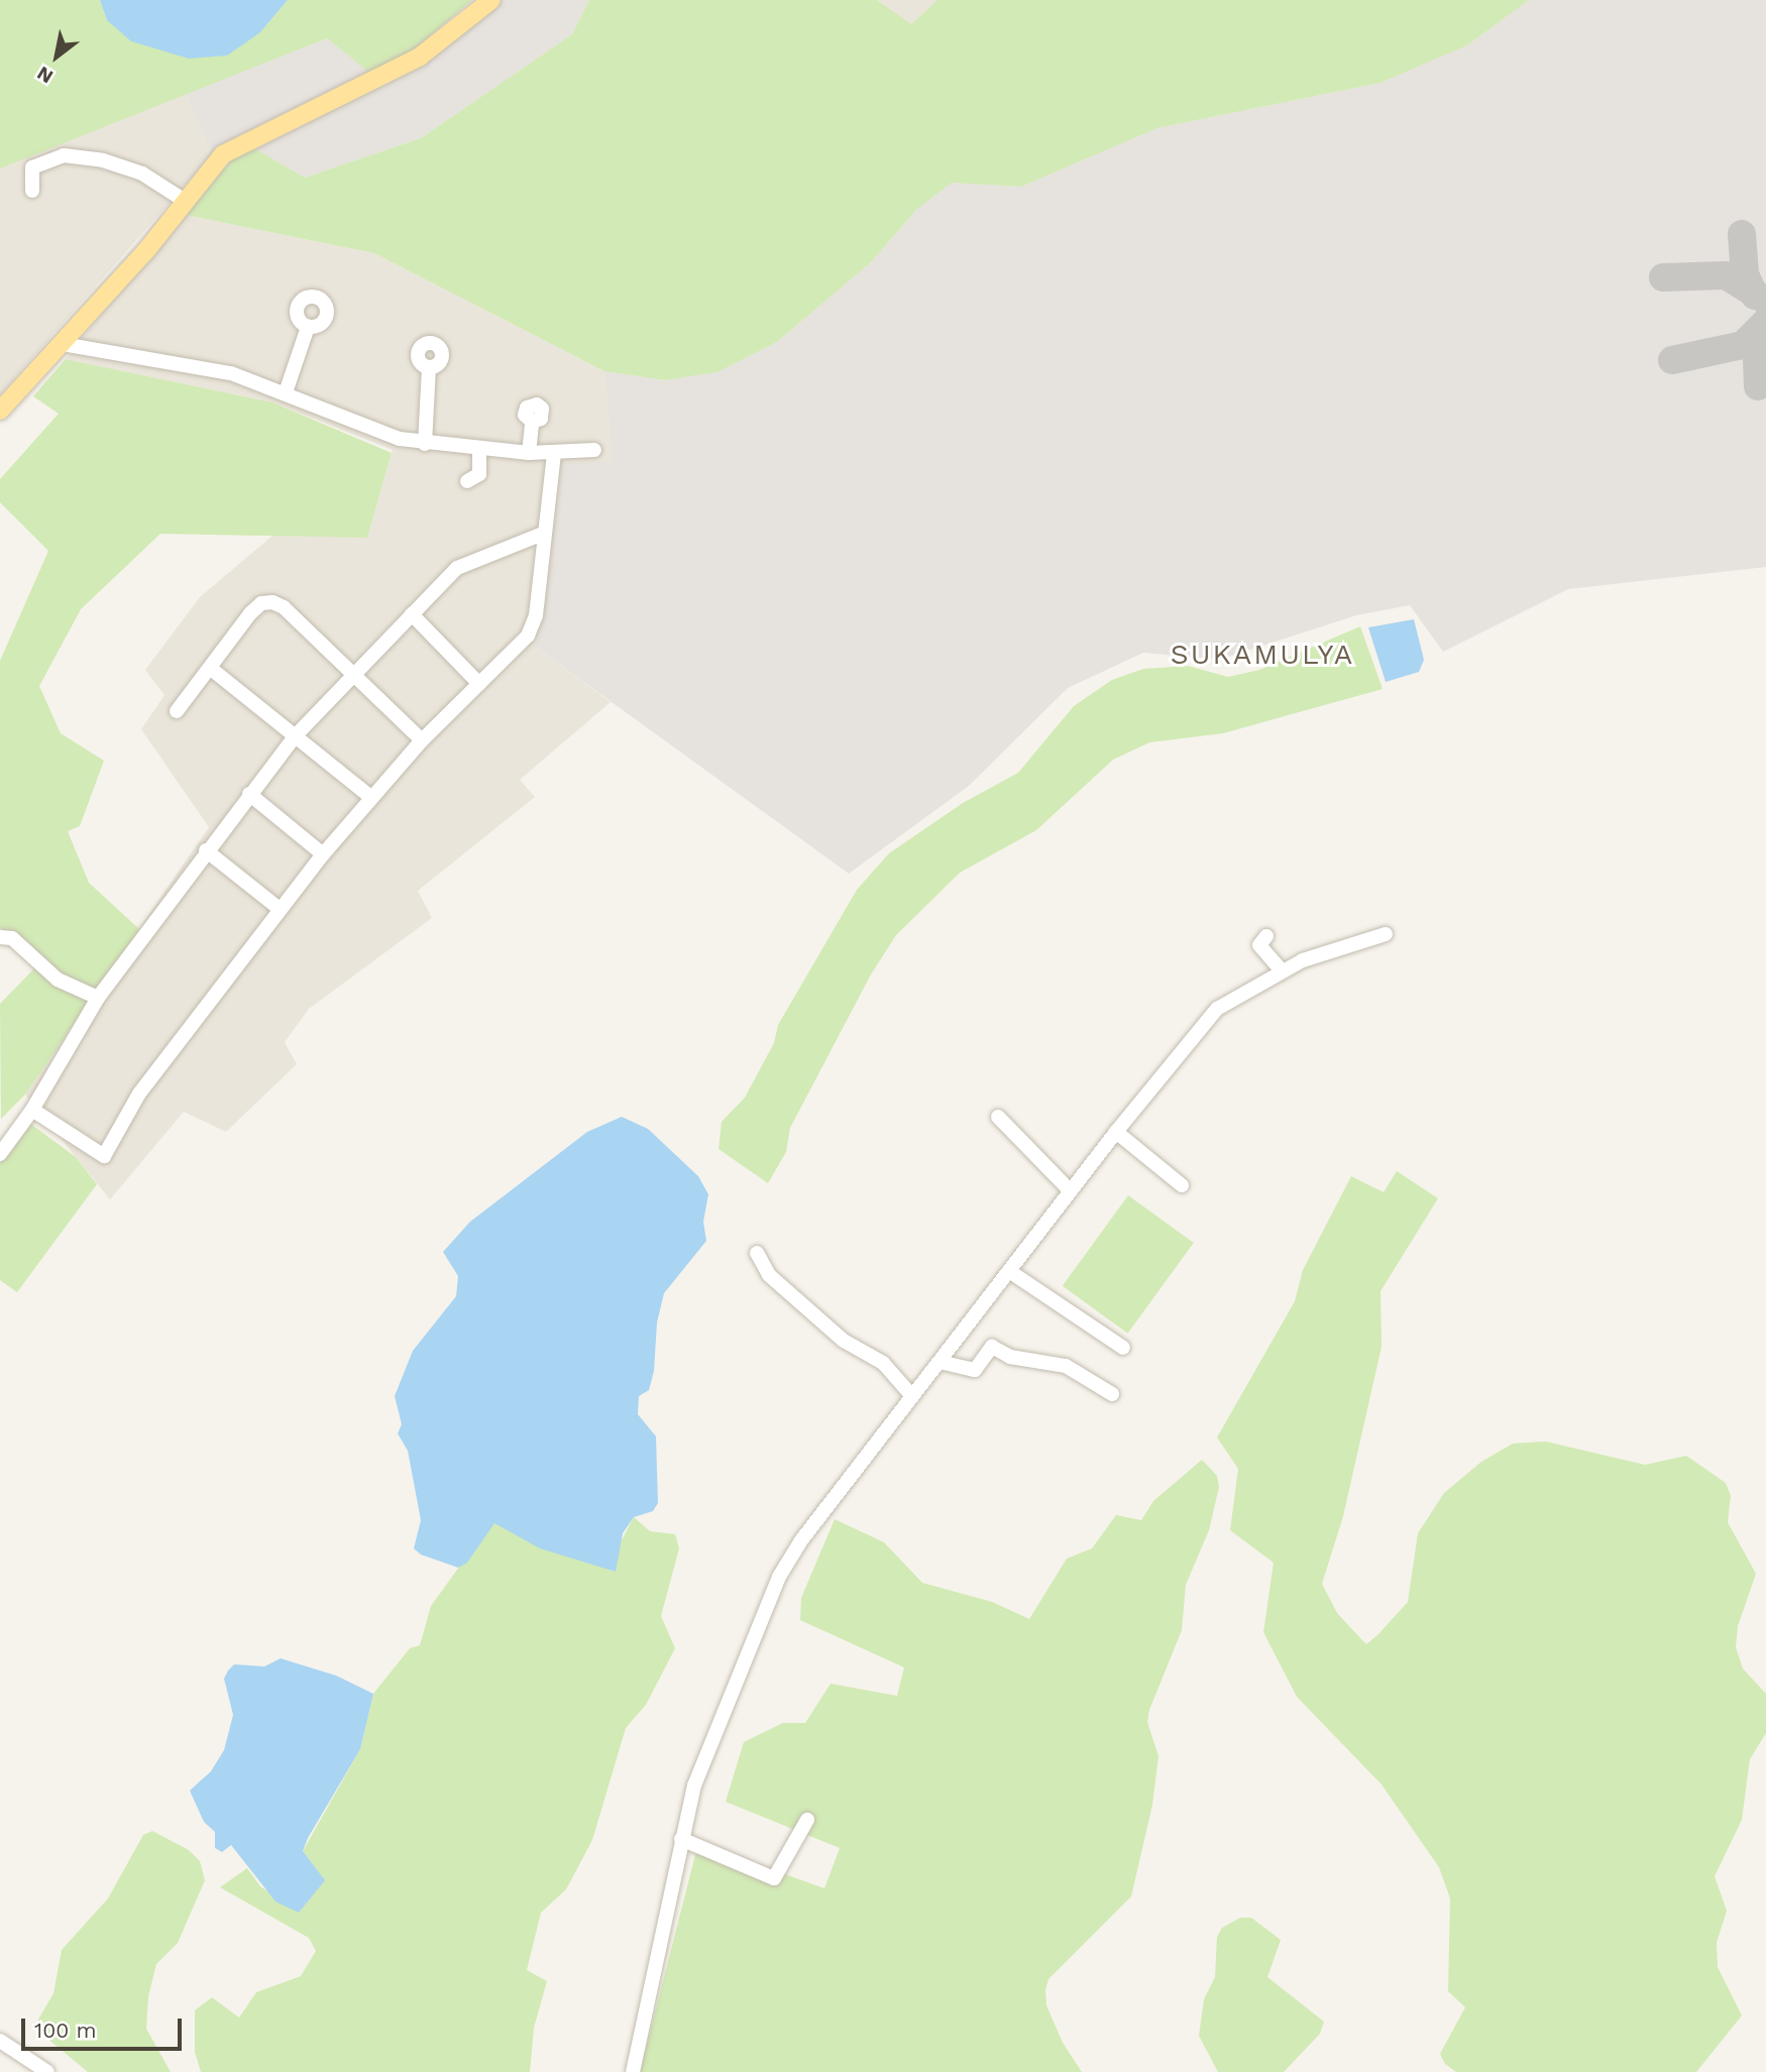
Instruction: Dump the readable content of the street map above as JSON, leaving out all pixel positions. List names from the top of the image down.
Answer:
{
  "districts": ["SUKAMULYA"],
  "scale_bar": "100 m",
  "north": "bottom left"
}
